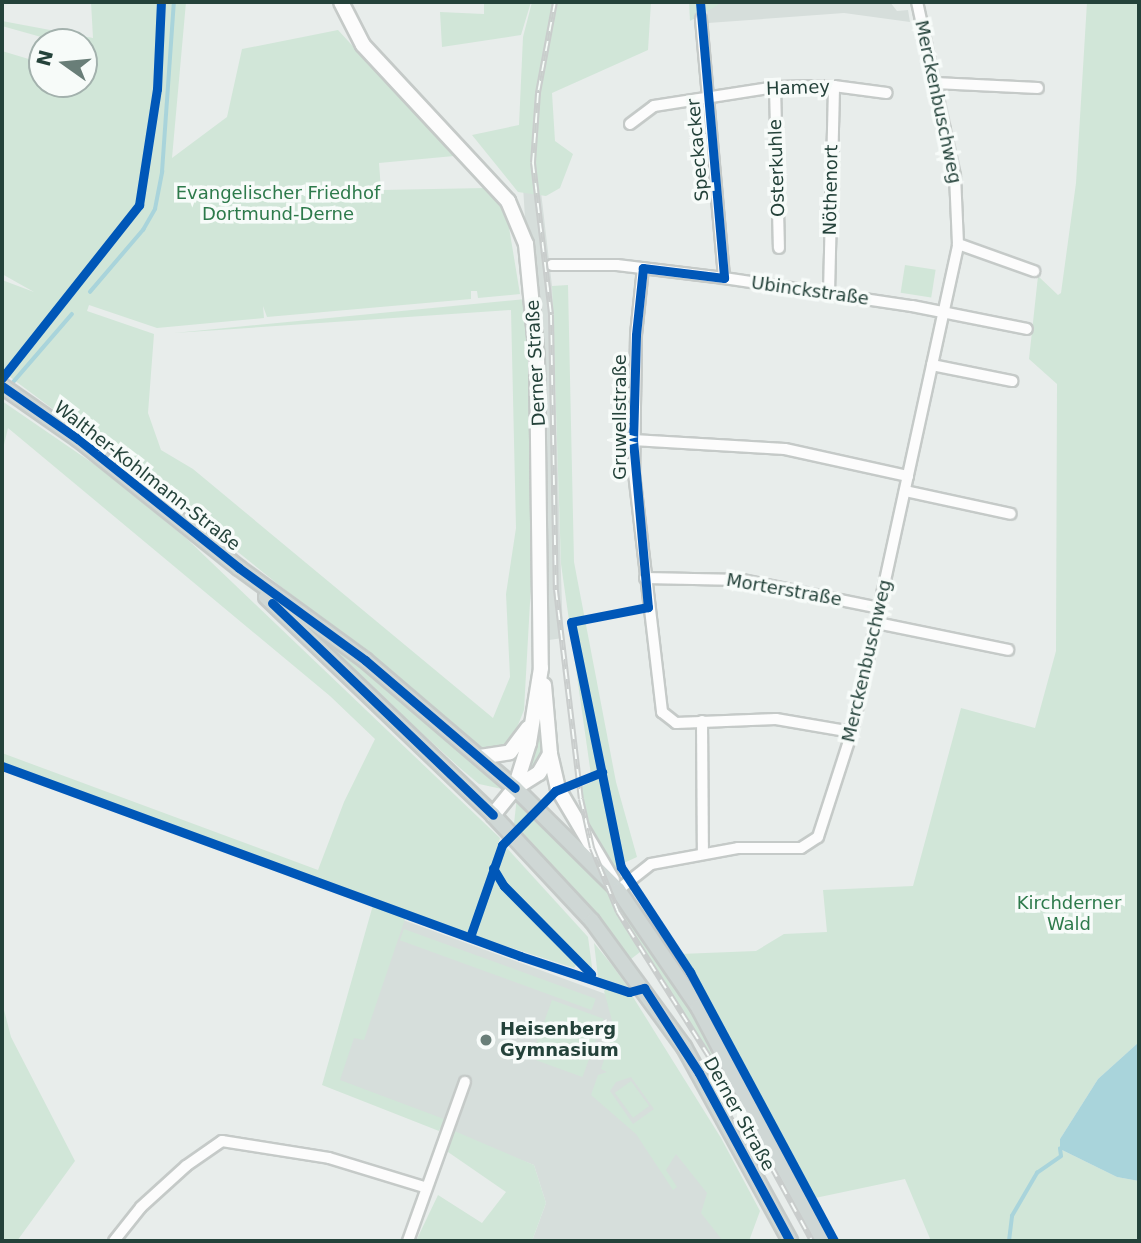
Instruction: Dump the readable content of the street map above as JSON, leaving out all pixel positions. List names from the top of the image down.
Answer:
{
  "streets": {
    "main road": ["Derner Straße", "Walther-Kohlmann-Straße"],
    "street": [
      "Hamey",
      "Merckenbuschweg",
      "Speckacker",
      "Osterkuhle",
      "Nöthenort",
      "Ubinckstraße",
      "Gruwellstraße",
      "Morterstraße"
    ]
  },
  "crossings": [
    ["Hamey", "Speckacker"],
    ["Hamey", "Osterkuhle"],
    ["Hamey", "Nöthenort"],
    ["Merckenbuschweg", "Ubinckstraße"],
    ["Merckenbuschweg", "Derner Straße"],
    ["Merckenbuschweg", "Gruwellstraße"],
    ["Merckenbuschweg", "Morterstraße"],
    ["Speckacker", "Ubinckstraße"],
    ["Nöthenort", "Ubinckstraße"],
    ["Ubinckstraße", "Gruwellstraße"],
    ["Derner Straße", "Walther-Kohlmann-Straße"],
    ["Gruwellstraße", "Morterstraße"]
  ],
  "parks": ["Evangelischer Friedhof Dortmund-Derne", "Kirchderner Wald"],
  "places": ["Heisenberg Gymnasium"],
  "north": "left"
}
